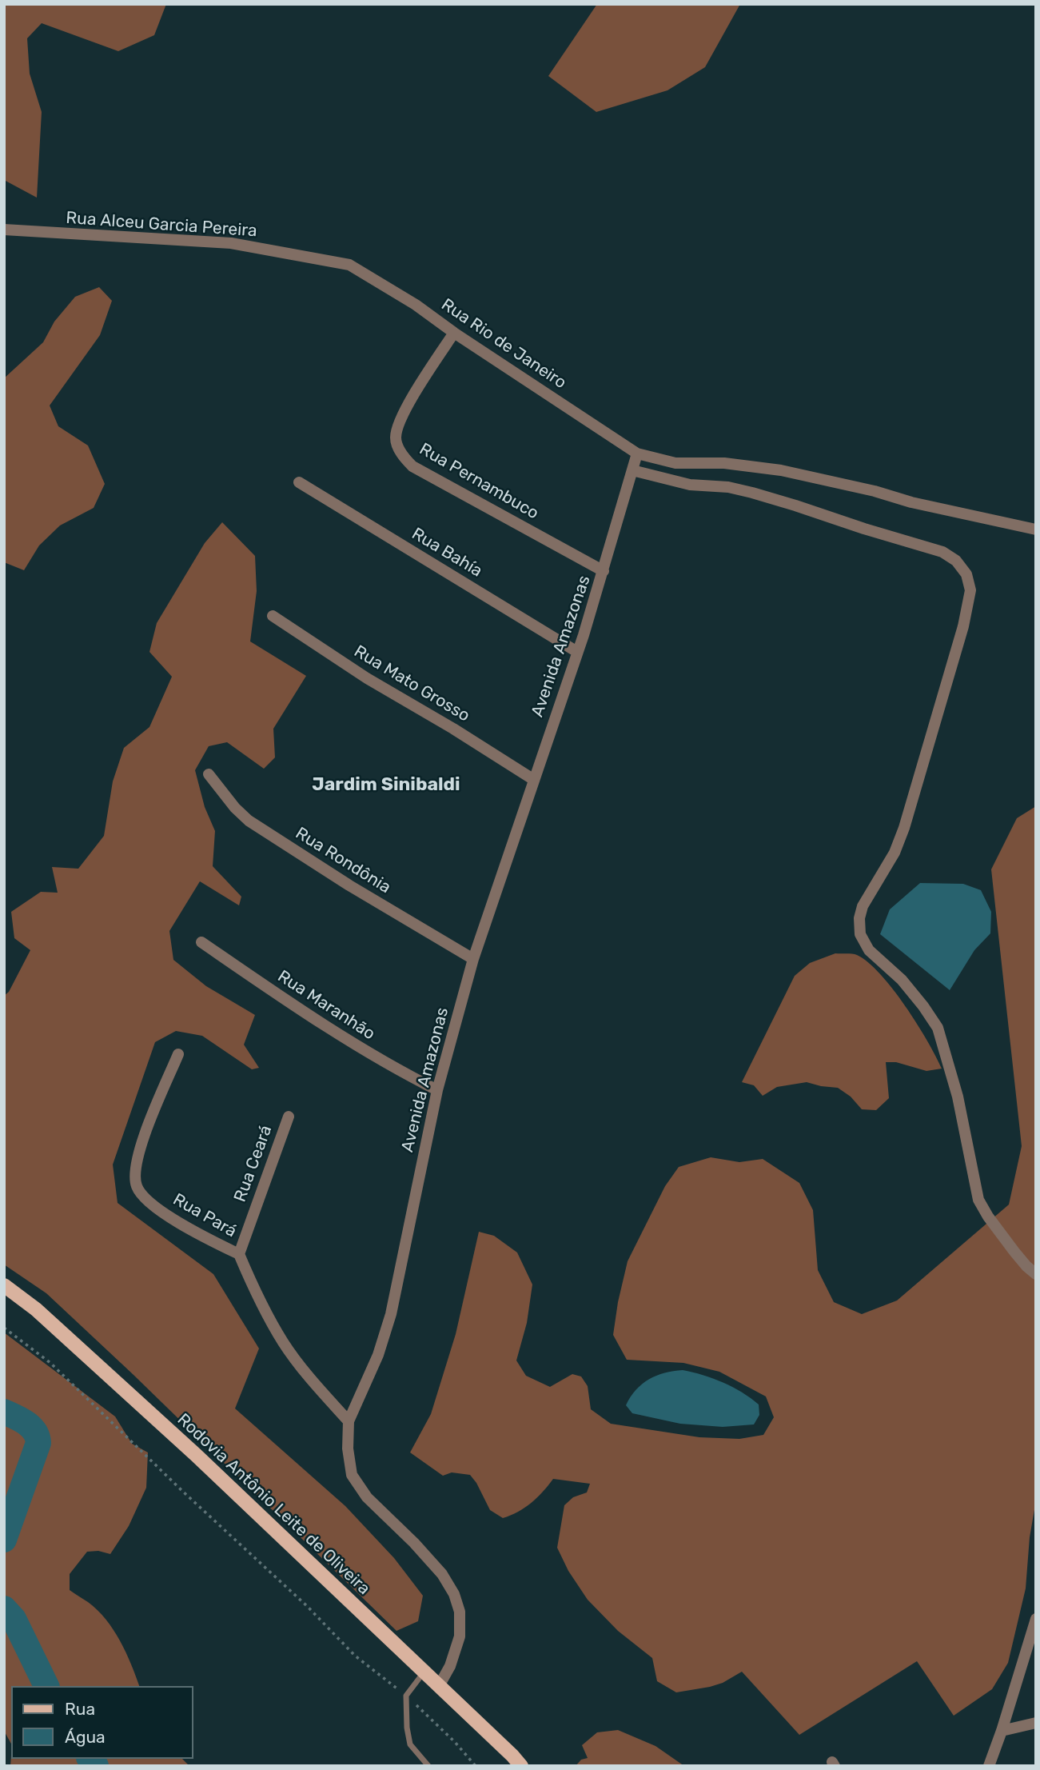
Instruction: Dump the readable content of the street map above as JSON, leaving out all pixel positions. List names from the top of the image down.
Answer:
{
  "streets": {
    "main road": ["Rodovia Antônio Leite de Oliveira"],
    "street": [
      "Rua Alceu Garcia Pereira",
      "Rua Rio de Janeiro",
      "Rua Pernambuco",
      "Rua Bahía",
      "Avenida Amazonas",
      "Rua Mato Grosso",
      "Rua Rondônia",
      "Rua Maranhão",
      "Rua Ceará",
      "Rua Pará"
    ]
  },
  "crossings": [
    ["Rua Alceu Garcia Pereira", "Rua Rio de Janeiro"],
    ["Rua Rio de Janeiro", "Rua Pernambuco"],
    ["Rua Rio de Janeiro", "Avenida Amazonas"],
    ["Rua Pernambuco", "Avenida Amazonas"],
    ["Rua Bahía", "Avenida Amazonas"],
    ["Avenida Amazonas", "Rua Mato Grosso"],
    ["Avenida Amazonas", "Rua Rondônia"],
    ["Avenida Amazonas", "Rua Maranhão"],
    ["Avenida Amazonas", "Rua Pará"],
    ["Avenida Amazonas", "Rodovia Antônio Leite de Oliveira"],
    ["Rua Ceará", "Rua Pará"]
  ],
  "districts": ["Jardim Sinibaldi"],
  "legend": ["Rua", "Água"]
}
